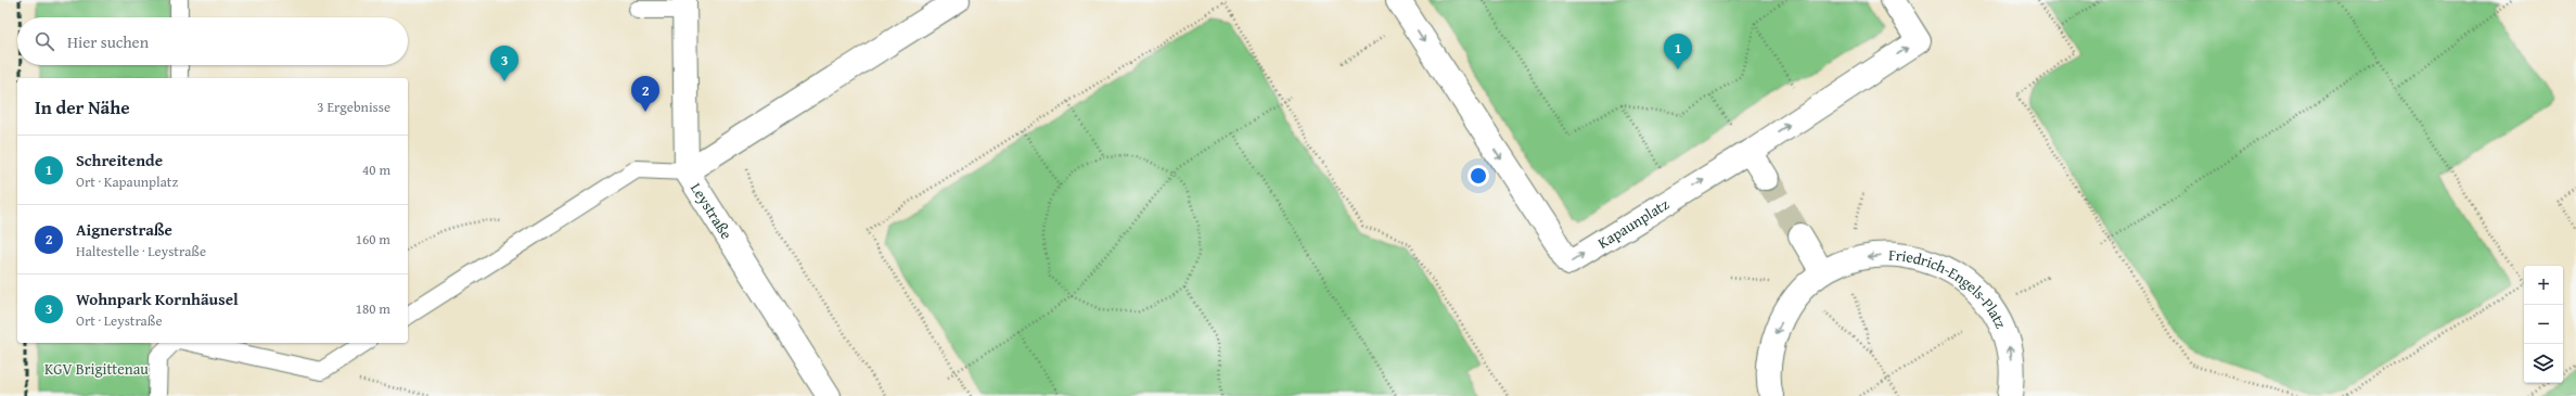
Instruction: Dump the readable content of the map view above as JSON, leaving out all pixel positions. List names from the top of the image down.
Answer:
{
  "streets": {
    "street": ["Leystraße", "Kapaunplatz", "Friedrich-Engels-Platz"]
  },
  "parks": ["KGV Brigittenau"],
  "page": {
    "search": "Hier suchen",
    "pins": ["1", "3", "2"],
    "heading": ["In der Nähe", "3 Ergebnisse"],
    "list": [
      {
        "mark": "1",
        "name": "Schreitende",
        "note": "Ort · Kapaunplatz",
        "value": "40 m"
      },
      {
        "mark": "2",
        "name": "Aignerstraße",
        "note": "Haltestelle · Leystraße",
        "value": "160 m"
      },
      {
        "mark": "3",
        "name": "Wohnpark Kornhäusel",
        "note": "Ort · Leystraße",
        "value": "180 m"
      }
    ],
    "map_buttons": ["+", "−"]
  }
}
